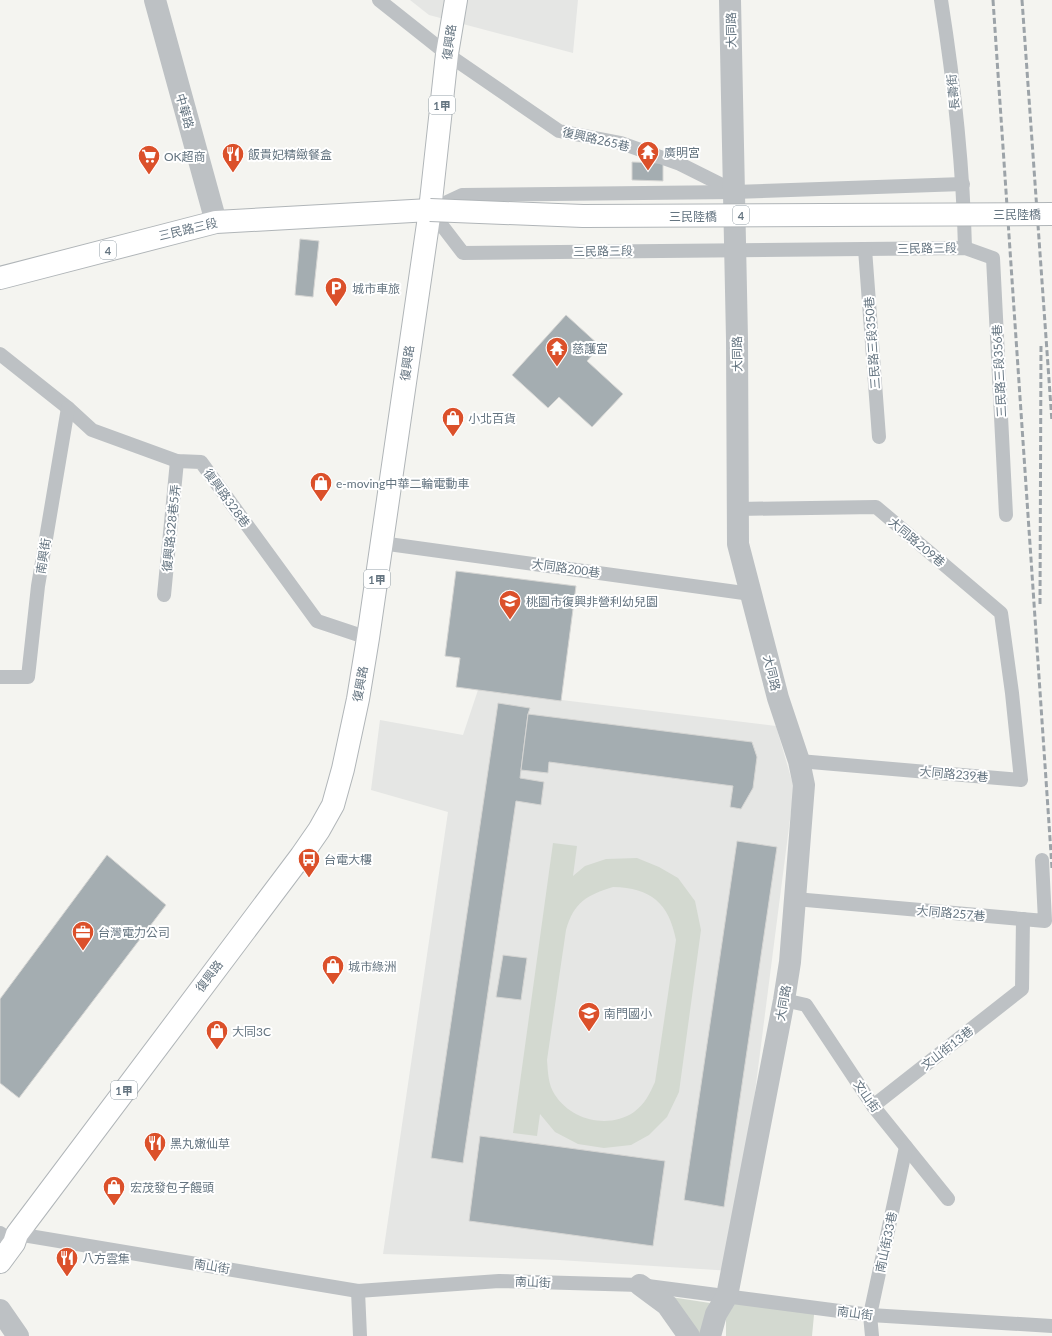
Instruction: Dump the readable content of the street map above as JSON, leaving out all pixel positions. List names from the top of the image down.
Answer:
{
  "streets": {
    "main road": [
      "復興路",
      "1甲",
      "三民陸橋",
      "4",
      "三民路三段"
    ],
    "street": ["大同路", "中華路"],
    "lane": [
      "長壽街",
      "復興路265巷",
      "三民路三段350巷",
      "三民路三段356巷",
      "復興路328巷",
      "復興路328巷5弄",
      "大同路209巷",
      "南興街",
      "大同路200巷",
      "大同路239巷",
      "大同路257巷",
      "文山街13巷",
      "文山街",
      "南山街33巷",
      "南山街"
    ]
  },
  "crossings": [
    ["大同路", "復興路265巷"],
    ["大同路", "三民路三段"],
    ["大同路", "大同路209巷"],
    ["大同路", "大同路200巷"],
    ["大同路", "大同路239巷"],
    ["大同路", "大同路257巷"],
    ["大同路", "文山街"],
    ["大同路", "南山街"],
    ["復興路", "復興路265巷"],
    ["復興路", "三民陸橋"],
    ["復興路", "三民路三段"],
    ["復興路", "復興路328巷"],
    ["復興路", "大同路200巷"],
    ["復興路", "南山街"],
    ["長壽街", "三民路三段"],
    ["中華路", "三民路三段"],
    ["復興路265巷", "三民路三段"],
    ["三民陸橋", "三民路三段"],
    ["三民路三段", "三民路三段350巷"],
    ["三民路三段", "三民路三段356巷"],
    ["復興路328巷", "復興路328巷5弄"],
    ["復興路328巷", "南興街"],
    ["大同路209巷", "大同路239巷"],
    ["大同路257巷", "文山街13巷"],
    ["文山街13巷", "文山街"],
    ["文山街", "南山街33巷"],
    ["南山街33巷", "南山街"]
  ],
  "places": {
    "temple": ["廣明宮", "慈護宮"],
    "restaurant": ["飯貴妃精緻餐盒", "黑丸嫩仙草", "八方雲集"],
    "supermarket": ["OK超商"],
    "parking": ["城市車旅"],
    "shop": [
      "小北百貨",
      "e-moving中華二輪電動車",
      "城市綠洲",
      "大同3C",
      "宏茂發包子饅頭"
    ],
    "school or university": ["桃園市復興非營利幼兒園", "南門國小"],
    "bus stop": ["台電大樓"],
    "office": ["台灣電力公司"]
  }
}
